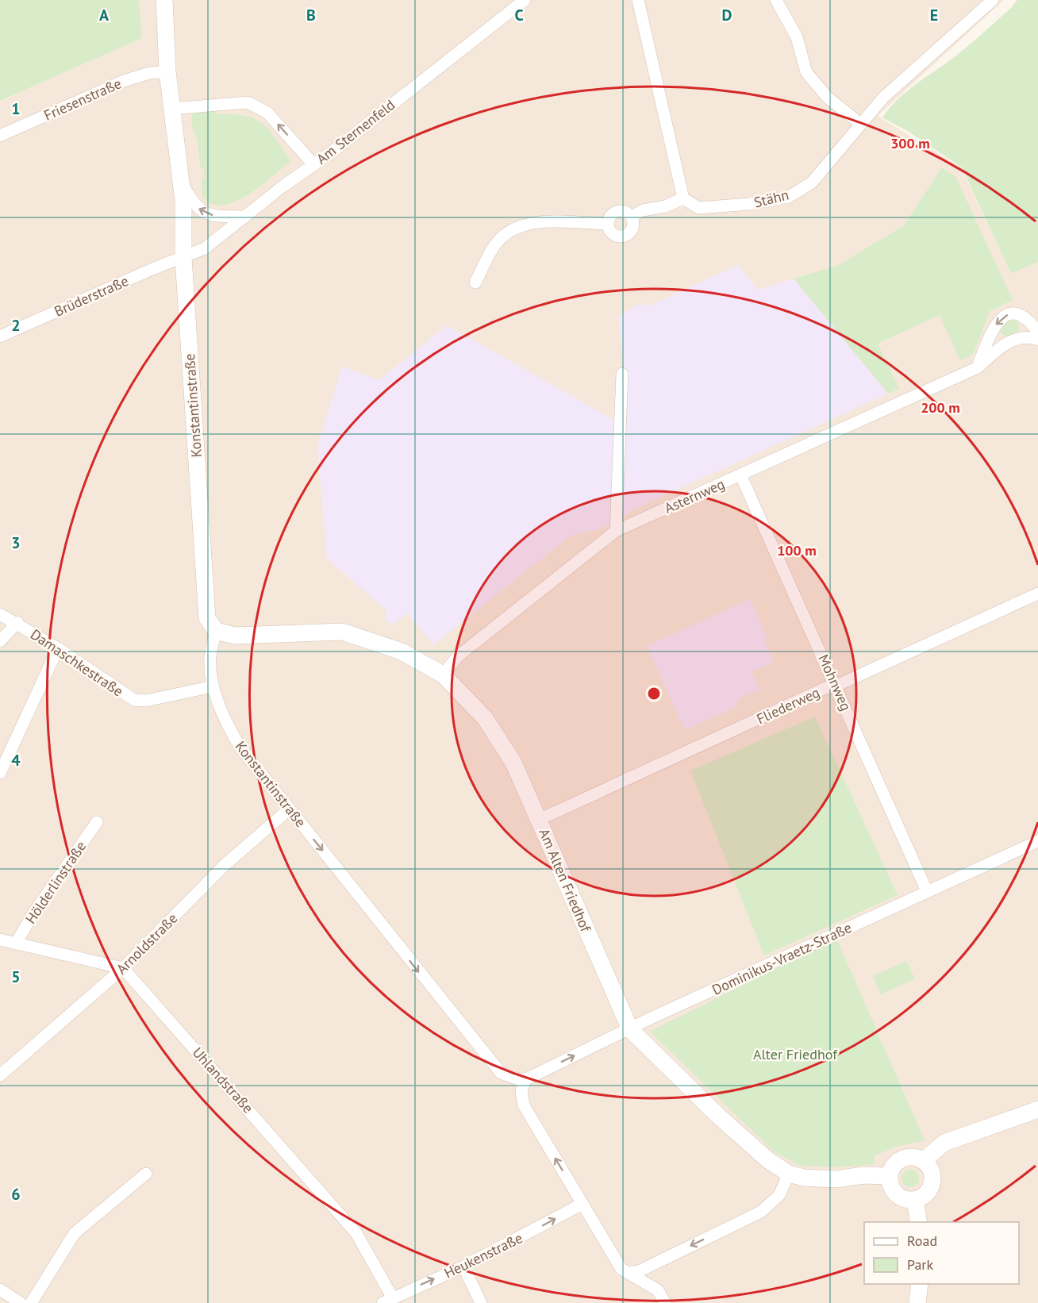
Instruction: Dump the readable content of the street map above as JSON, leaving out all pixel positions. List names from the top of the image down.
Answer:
{
  "streets": {
    "street": [
      "Friesenstraße",
      "Am Sternenfeld",
      "Stähn",
      "Brüderstraße",
      "Konstantinstraße",
      "Asternweg",
      "Damaschkestraße",
      "Mohnweg",
      "Fliederweg",
      "Am Alten Friedhof",
      "Hölderlinstraße",
      "Arnoldstraße",
      "Dominikus-Vraetz-Straße",
      "Uhlandstraße",
      "Heukenstraße"
    ]
  },
  "crossings": [
    ["Friesenstraße", "Konstantinstraße"],
    ["Am Sternenfeld", "Brüderstraße"],
    ["Am Sternenfeld", "Konstantinstraße"],
    ["Brüderstraße", "Konstantinstraße"],
    ["Konstantinstraße", "Damaschkestraße"],
    ["Konstantinstraße", "Am Alten Friedhof"],
    ["Konstantinstraße", "Arnoldstraße"],
    ["Konstantinstraße", "Dominikus-Vraetz-Straße"],
    ["Asternweg", "Mohnweg"],
    ["Asternweg", "Am Alten Friedhof"],
    ["Mohnweg", "Fliederweg"],
    ["Mohnweg", "Dominikus-Vraetz-Straße"],
    ["Fliederweg", "Am Alten Friedhof"],
    ["Am Alten Friedhof", "Dominikus-Vraetz-Straße"],
    ["Arnoldstraße", "Uhlandstraße"],
    ["Uhlandstraße", "Heukenstraße"]
  ],
  "one_way": ["Heukenstraße"],
  "parks": ["Alter Friedhof"],
  "legend": ["Road", "Park"],
  "grid": {
    "columns": [
      "A",
      "B",
      "C",
      "D",
      "E"
    ],
    "rows": [
      "1",
      "2",
      "3",
      "4",
      "5",
      "6"
    ]
  },
  "rings": ["300 m", "200 m", "100 m"]
}
